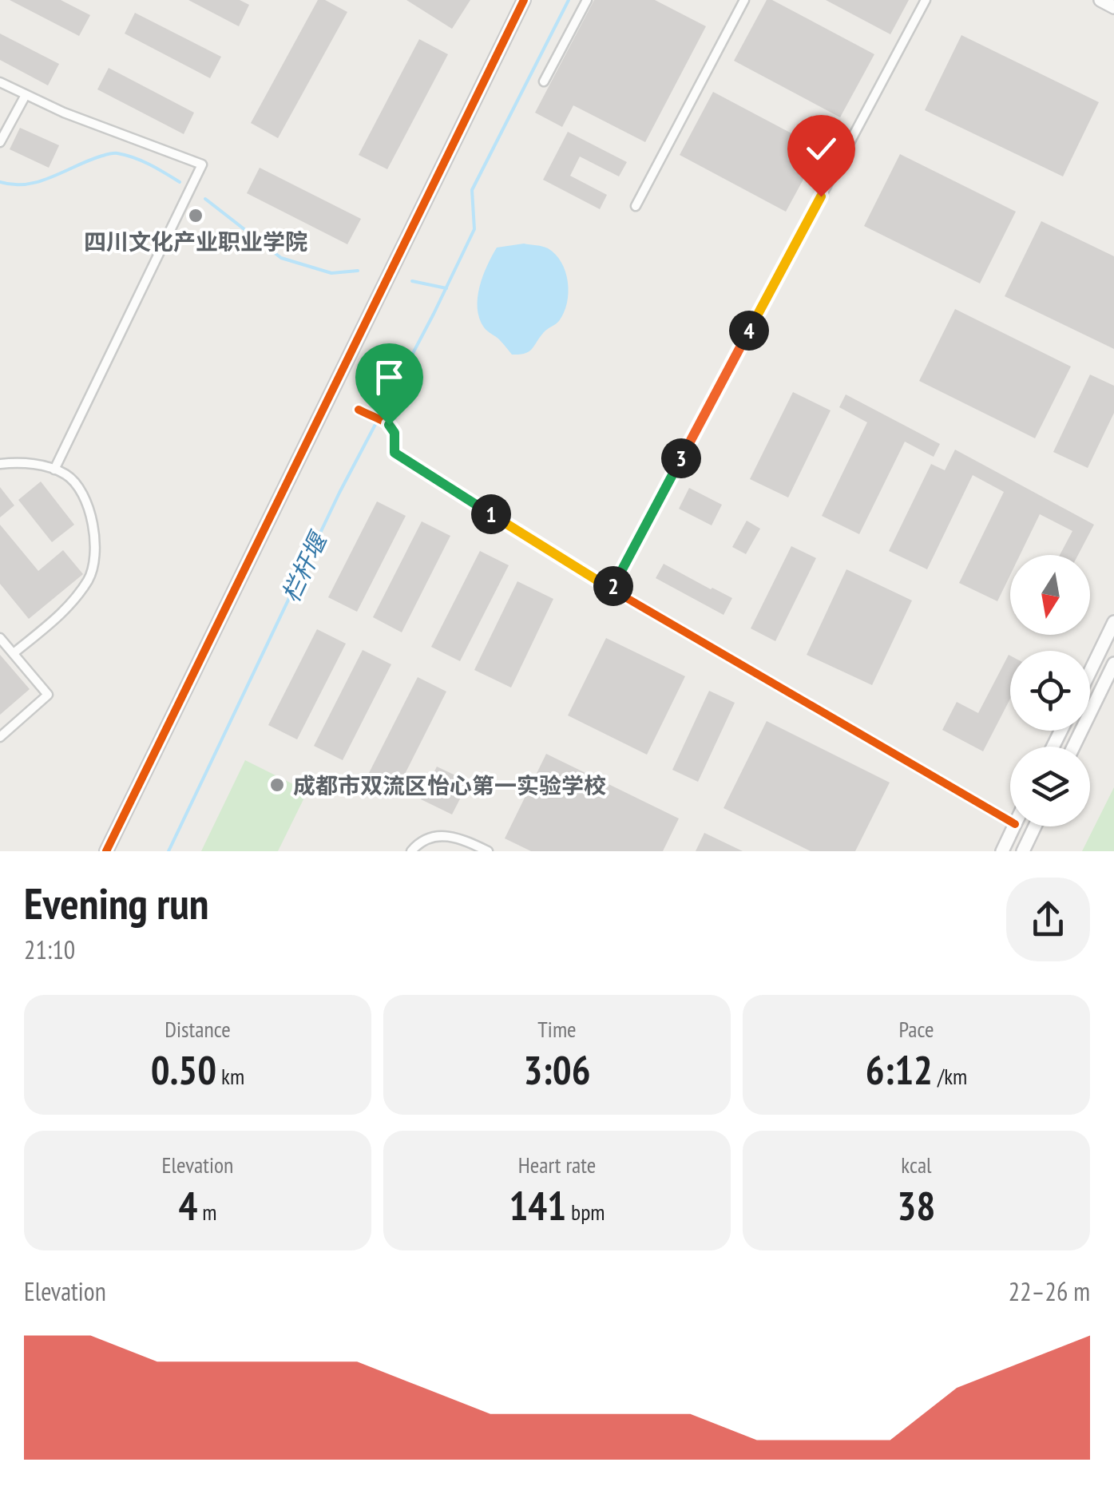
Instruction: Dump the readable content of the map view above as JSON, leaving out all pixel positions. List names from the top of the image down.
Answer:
{
  "water": ["栏杆堰"],
  "places": ["四川文化产业职业学院", "成都市双流区怡心第一实验学校"],
  "north": "bottom",
  "page": {
    "pins": [
      "4",
      "3",
      "1",
      "2"
    ],
    "heading": ["Evening run", "21:10"],
    "stats": [
      ["Distance", "0.50 km"],
      ["Time", "3:06"],
      ["Pace", "6:12 /km"],
      ["Elevation", "4 m"],
      ["Heart rate", "141 bpm"],
      ["kcal", "38"]
    ],
    "chart": ["Elevation", "22–26 m"]
  }
}
